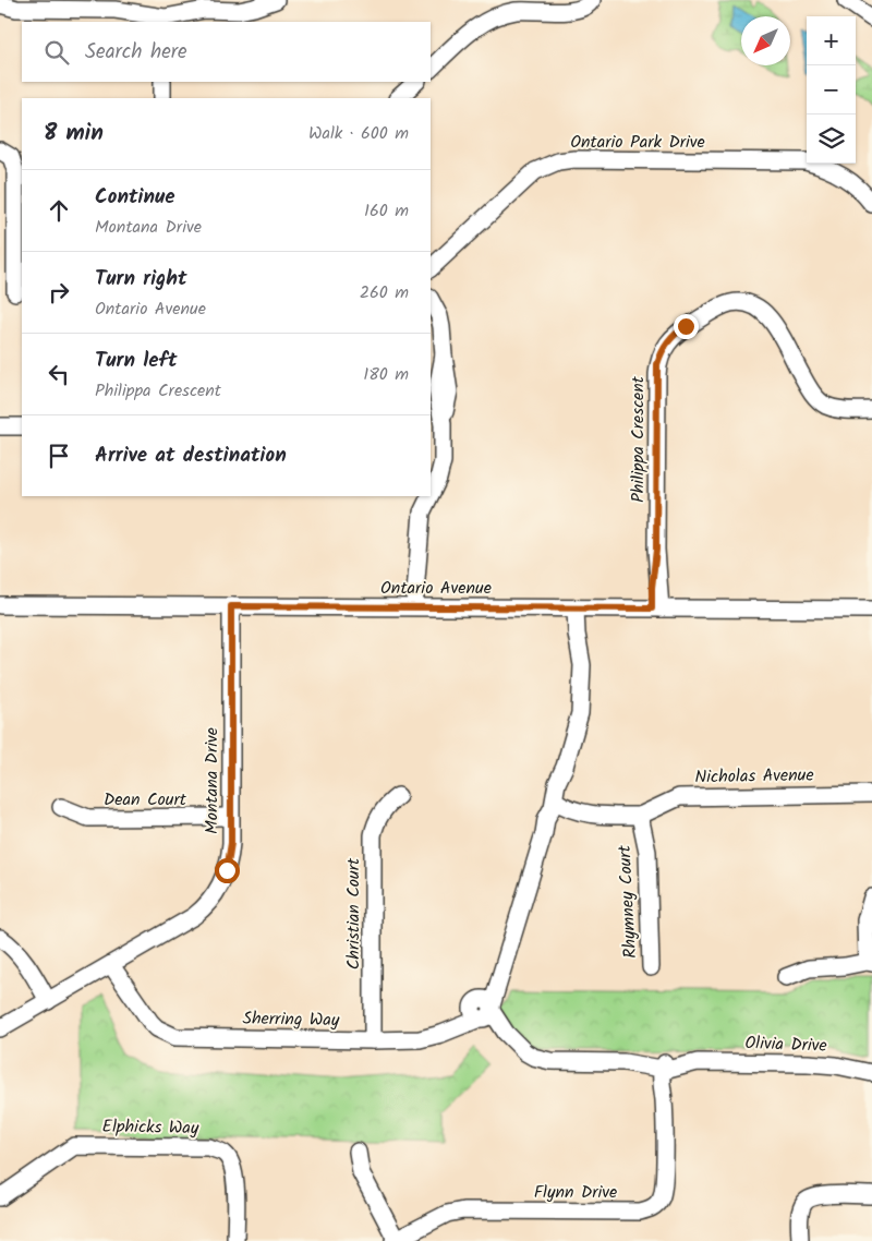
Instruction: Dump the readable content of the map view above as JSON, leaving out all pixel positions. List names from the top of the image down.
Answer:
{
  "streets": {
    "street": [
      "Ontario Park Drive",
      "Philippa Crescent",
      "Ontario Avenue",
      "Nicholas Avenue",
      "Montana Drive",
      "Dean Court",
      "Rhymney Court",
      "Christian Court",
      "Sherring Way",
      "Olivia Drive",
      "Elphicks Way",
      "Flynn Drive"
    ]
  },
  "crossings": [
    ["Philippa Crescent", "Ontario Avenue"],
    ["Ontario Avenue", "Montana Drive"],
    ["Ontario Avenue", "Sherring Way"],
    ["Nicholas Avenue", "Rhymney Court"],
    ["Montana Drive", "Dean Court"],
    ["Montana Drive", "Sherring Way"],
    ["Christian Court", "Sherring Way"],
    ["Sherring Way", "Olivia Drive"],
    ["Olivia Drive", "Flynn Drive"]
  ],
  "north": "bottom left",
  "page": {
    "map_buttons": ["+", "−"],
    "search": "Search here",
    "heading": ["8 min", "Walk · 600 m"],
    "list": [
      ["Continue", "Montana Drive", "160 m"],
      ["Turn right", "Ontario Avenue", "260 m"],
      ["Turn left", "Philippa Crescent", "180 m"],
      "Arrive at destination"
    ]
  }
}
